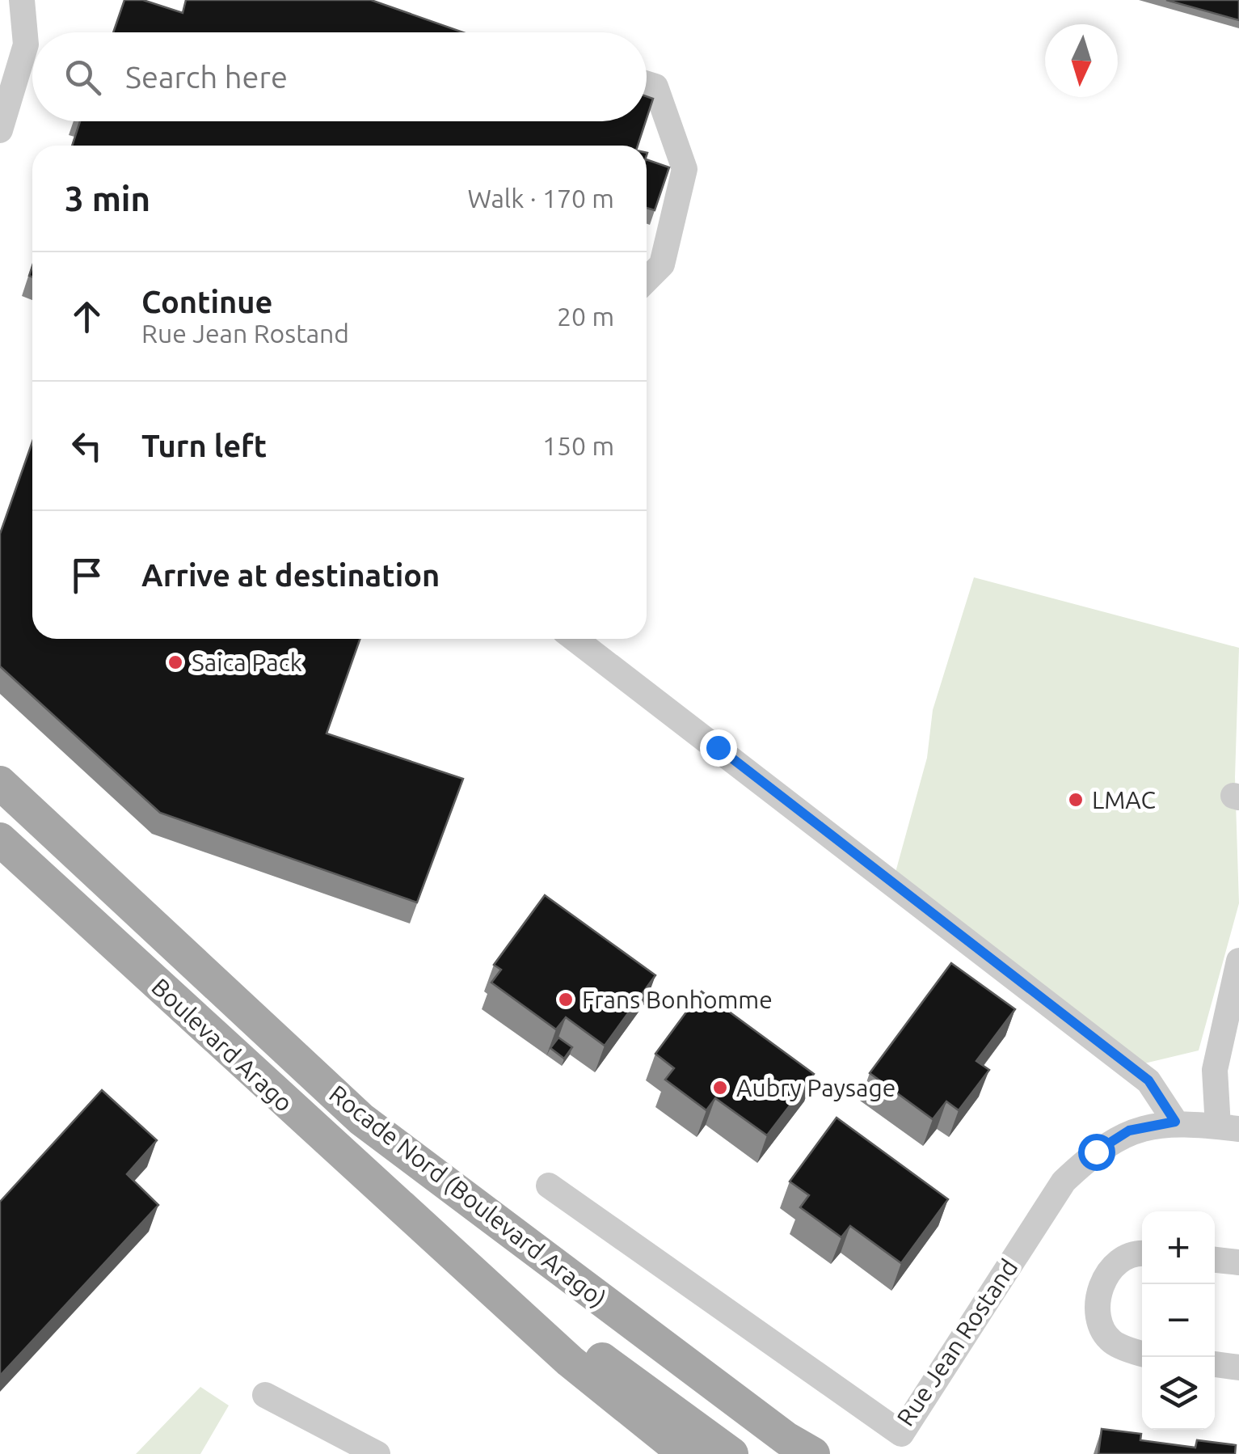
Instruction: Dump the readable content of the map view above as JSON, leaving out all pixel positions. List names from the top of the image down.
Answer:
{
  "streets": {
    "main road": ["Boulevard Arago", "Rocade Nord (Boulevard Arago)"],
    "street": ["Rue Jean Rostand"]
  },
  "places": [
    "Saica Pack",
    "LMAC",
    "Frans Bonhomme",
    "Aubry Paysage"
  ],
  "north": "bottom",
  "page": {
    "search": "Search here",
    "heading": ["3 min", "Walk · 170 m"],
    "list": [
      ["Continue", "Rue Jean Rostand", "20 m"],
      ["Turn left", "150 m"],
      "Arrive at destination"
    ],
    "map_buttons": ["+", "−"]
  }
}
